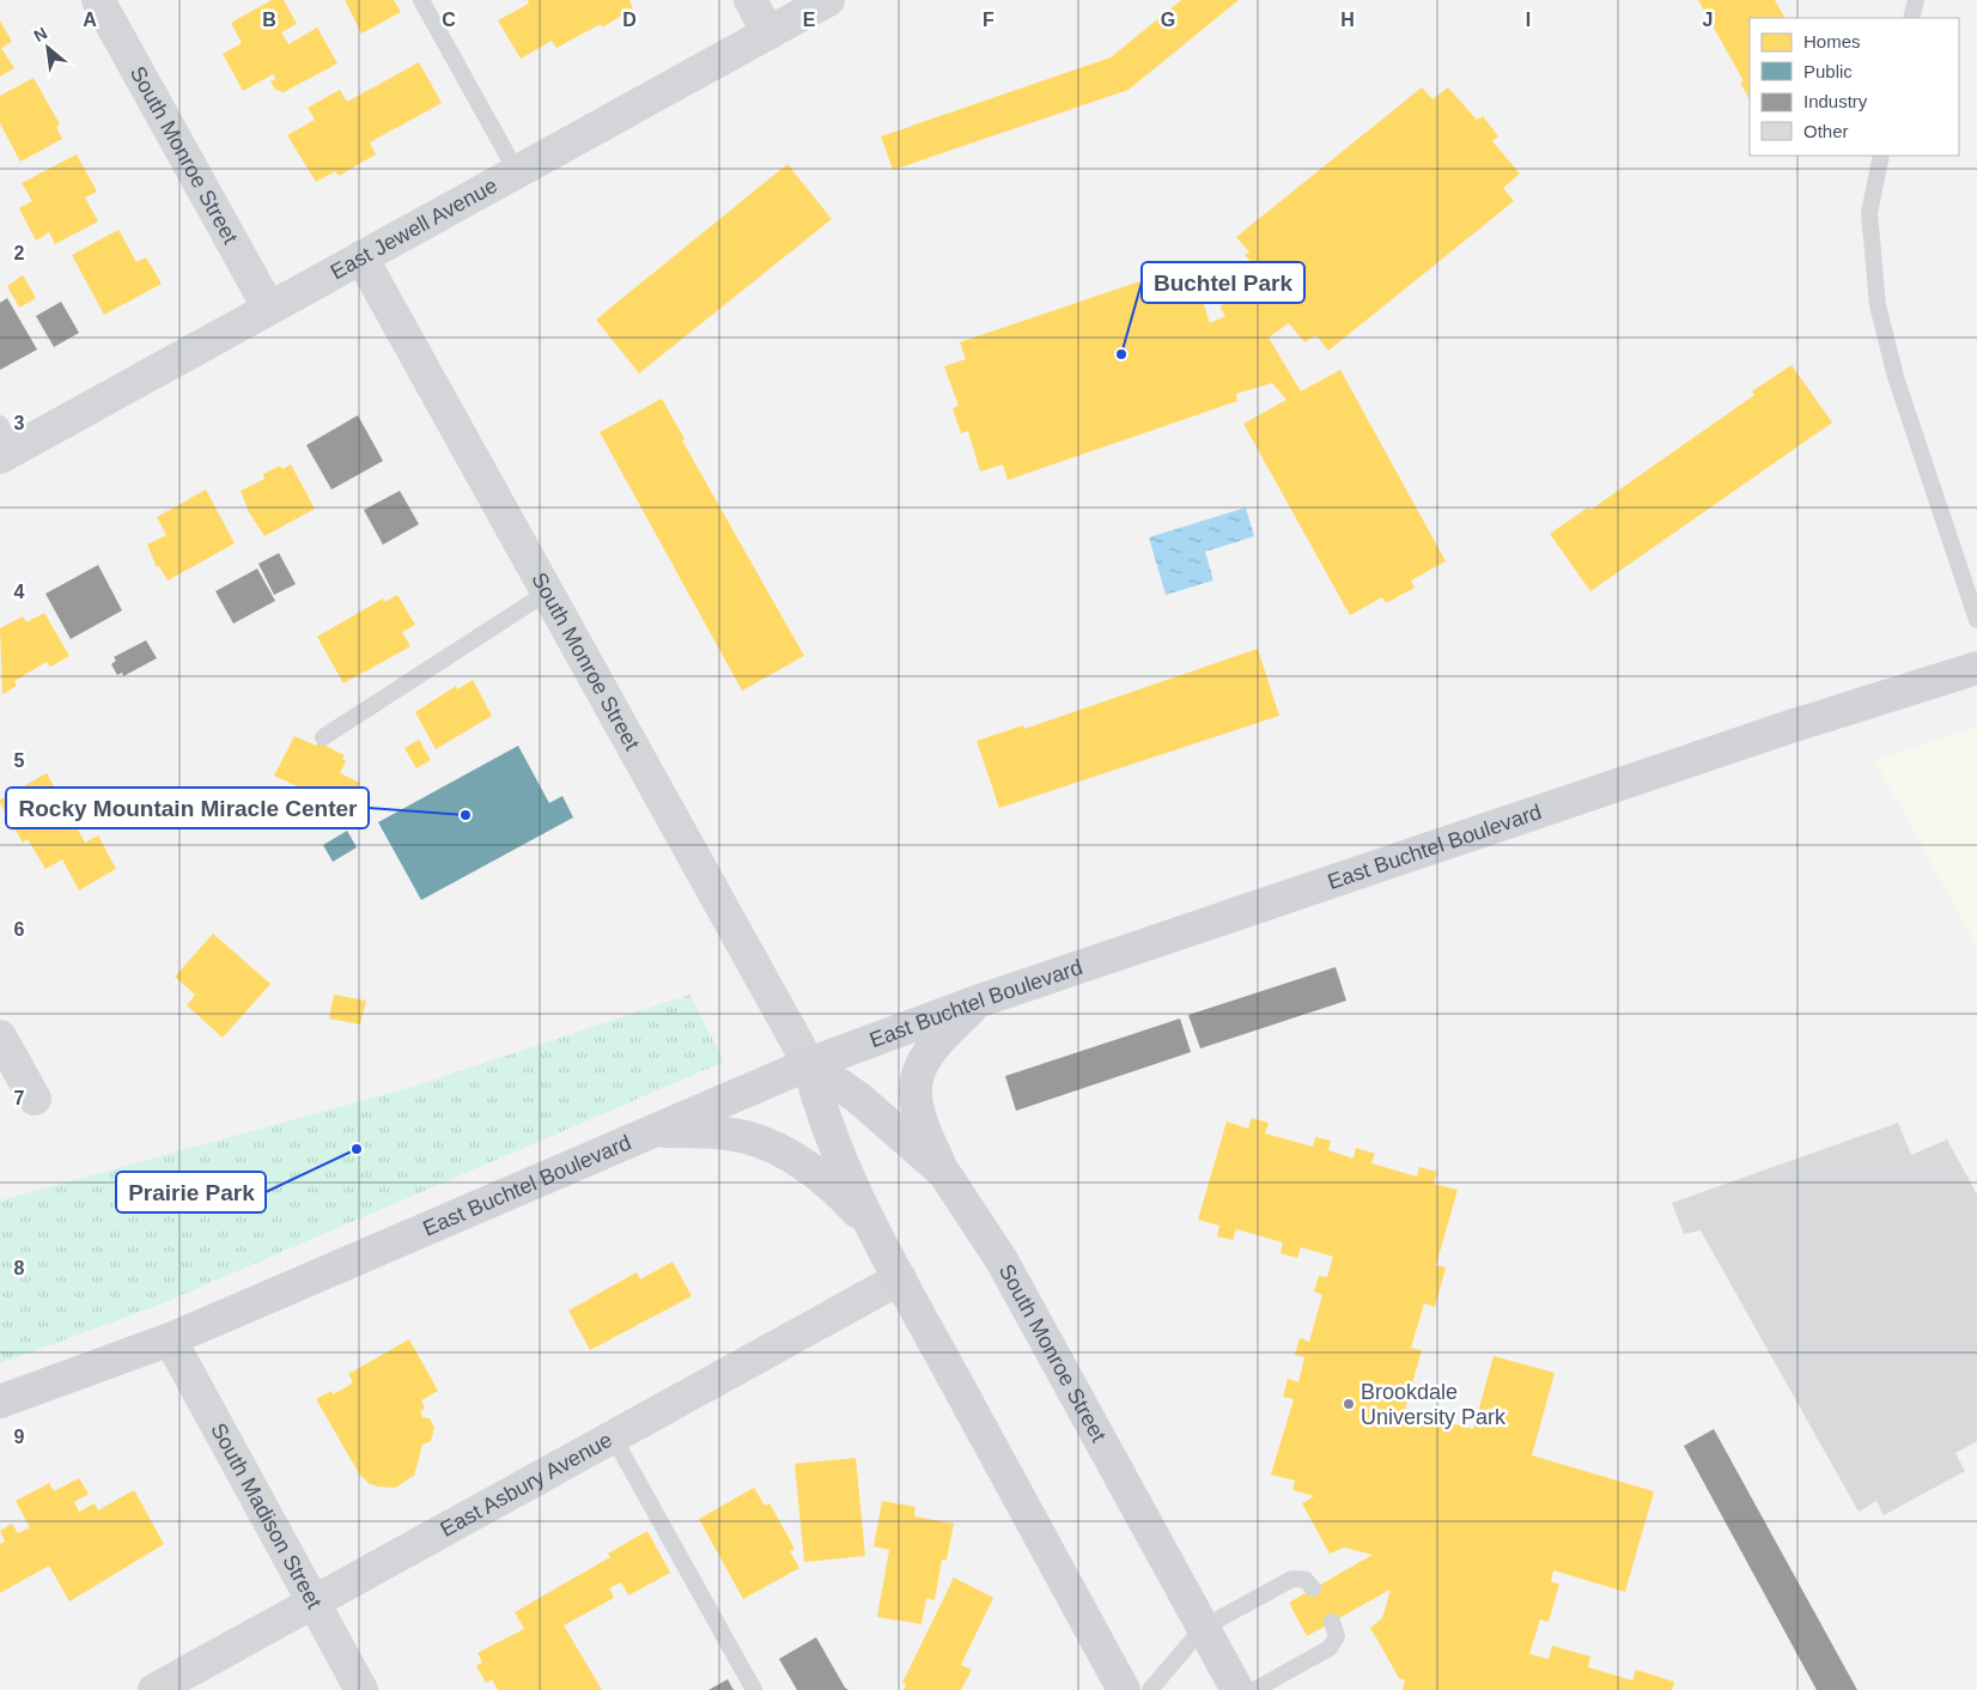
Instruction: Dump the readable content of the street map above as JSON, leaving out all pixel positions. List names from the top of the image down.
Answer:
{
  "streets": {
    "main road": ["South Monroe Street", "East Buchtel Boulevard"],
    "street": ["East Jewell Avenue", "East Asbury Avenue", "South Madison Street"]
  },
  "crossings": [
    ["South Monroe Street", "East Jewell Avenue"],
    ["South Monroe Street", "East Buchtel Boulevard"],
    ["South Monroe Street", "East Asbury Avenue"],
    ["East Buchtel Boulevard", "South Madison Street"],
    ["East Asbury Avenue", "South Madison Street"]
  ],
  "places": [
    "Buchtel Park",
    "Rocky Mountain Miracle Center",
    "Prairie Park",
    "Brookdale University Park"
  ],
  "legend": [
    "Homes",
    "Public",
    "Industry",
    "Other"
  ],
  "north": "top left",
  "grid": {
    "columns": [
      "A",
      "B",
      "C",
      "D",
      "E",
      "F",
      "G",
      "H",
      "I",
      "J"
    ],
    "rows": [
      "2",
      "3",
      "4",
      "5",
      "6",
      "7",
      "8",
      "9"
    ]
  }
}
